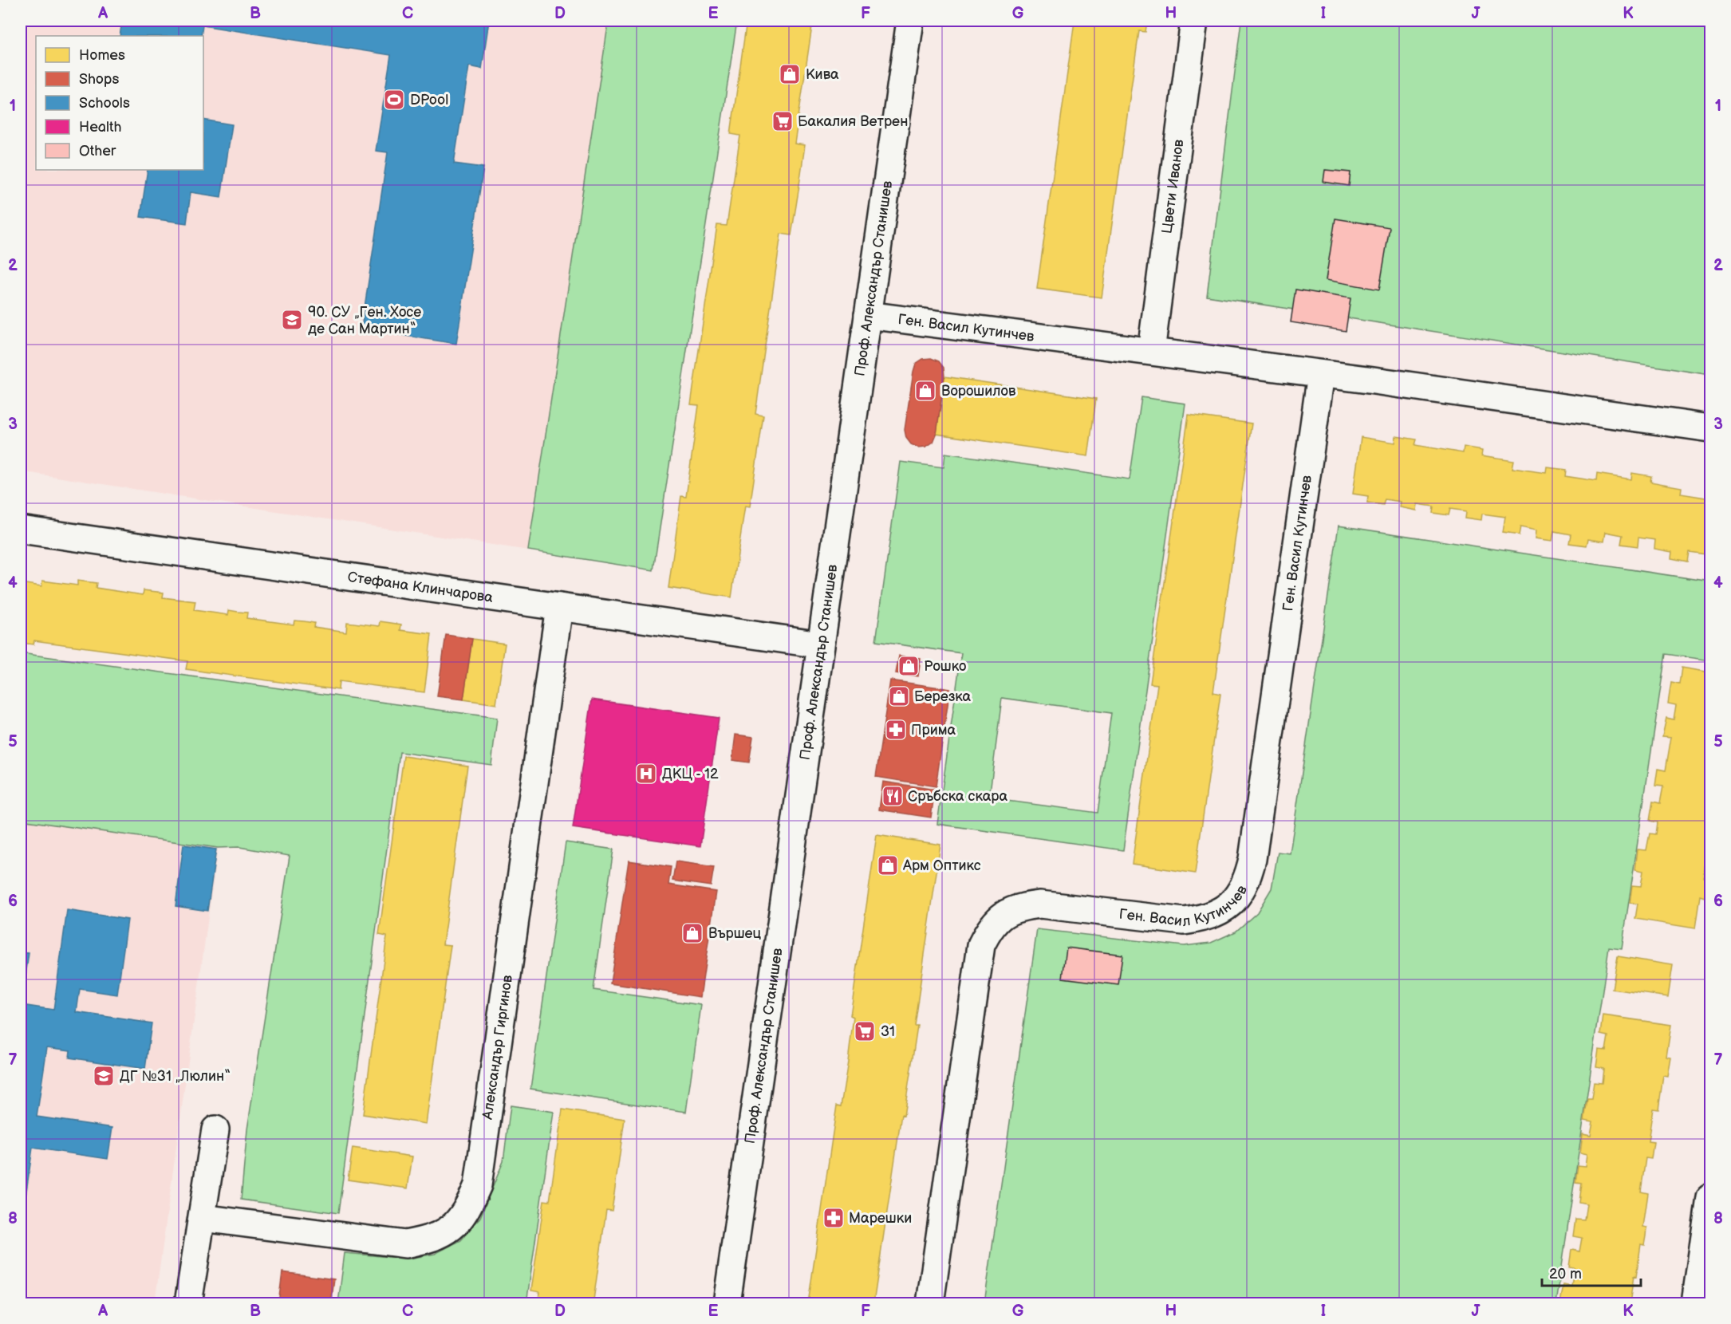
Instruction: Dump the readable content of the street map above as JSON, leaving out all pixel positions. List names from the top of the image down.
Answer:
{
  "streets": {
    "street": [
      "Цвети Иванов",
      "Проф. Александър Станишев",
      "Ген. Васил Кутинчев",
      "Стефана Клинчарова",
      "Александър Гиргинов"
    ]
  },
  "crossings": [
    ["Цвети Иванов", "Ген. Васил Кутинчев"],
    ["Проф. Александър Станишев", "Ген. Васил Кутинчев"],
    ["Проф. Александър Станишев", "Стефана Клинчарова"],
    ["Стефана Клинчарова", "Александър Гиргинов"]
  ],
  "places": {
    "shop": [
      "Кива",
      "Ворошилов",
      "Рошко",
      "Березка",
      "Арм Оптикс",
      "Вършец"
    ],
    "sports": ["DPool"],
    "supermarket": ["Бакалия Ветрен", "31"],
    "school or university": ["90. СУ „Ген. Хосе де Сан Мартин“", "ДГ №31 „Люлин“"],
    "pharmacy": ["Прима", "Марешки"],
    "hospital": ["ДКЦ - 12"],
    "restaurant": ["Сръбска скара"]
  },
  "legend": [
    "Homes",
    "Shops",
    "Schools",
    "Health",
    "Other"
  ],
  "scale_bar": "20 m",
  "grid": {
    "columns": [
      "A",
      "B",
      "C",
      "D",
      "E",
      "F",
      "G",
      "H",
      "I",
      "J",
      "K"
    ],
    "rows": [
      "1",
      "2",
      "3",
      "4",
      "5",
      "6",
      "7",
      "8"
    ]
  }
}
